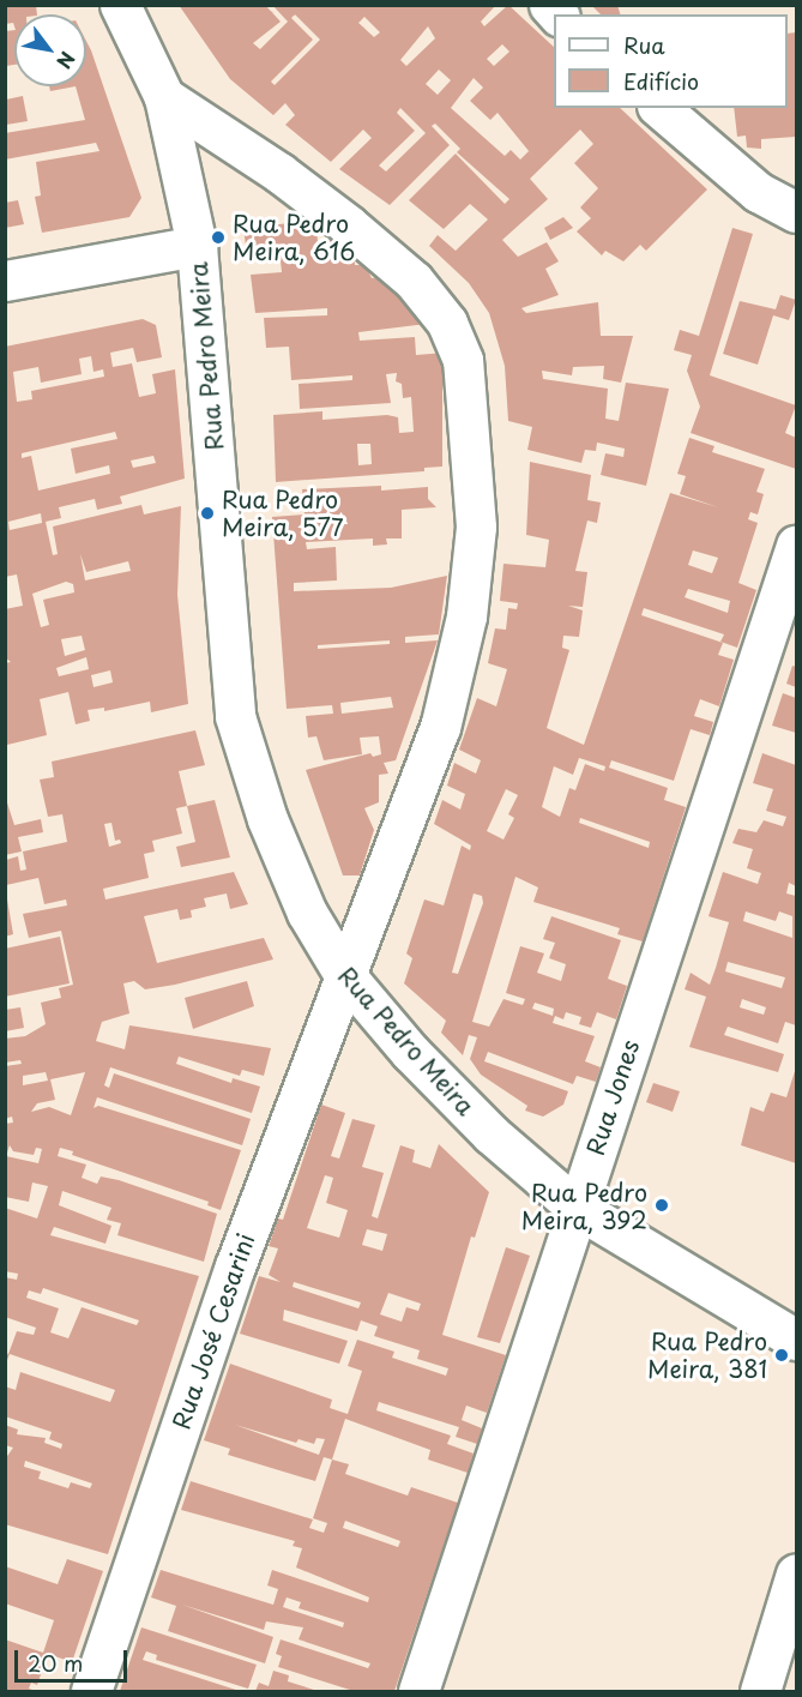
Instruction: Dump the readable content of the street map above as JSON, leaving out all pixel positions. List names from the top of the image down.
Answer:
{
  "streets": {
    "street": ["Rua Pedro Meira", "Rua Jones", "Rua José Cesarini"]
  },
  "crossings": [
    ["Rua Pedro Meira", "Rua Jones"],
    ["Rua Pedro Meira", "Rua José Cesarini"]
  ],
  "places": [
    "Rua Pedro Meira, 616",
    "Rua Pedro Meira, 577",
    "Rua Pedro Meira, 392",
    "Rua Pedro Meira, 381"
  ],
  "legend": ["Rua", "Edifício"],
  "scale_bar": "20 m",
  "north": "bottom right"
}
